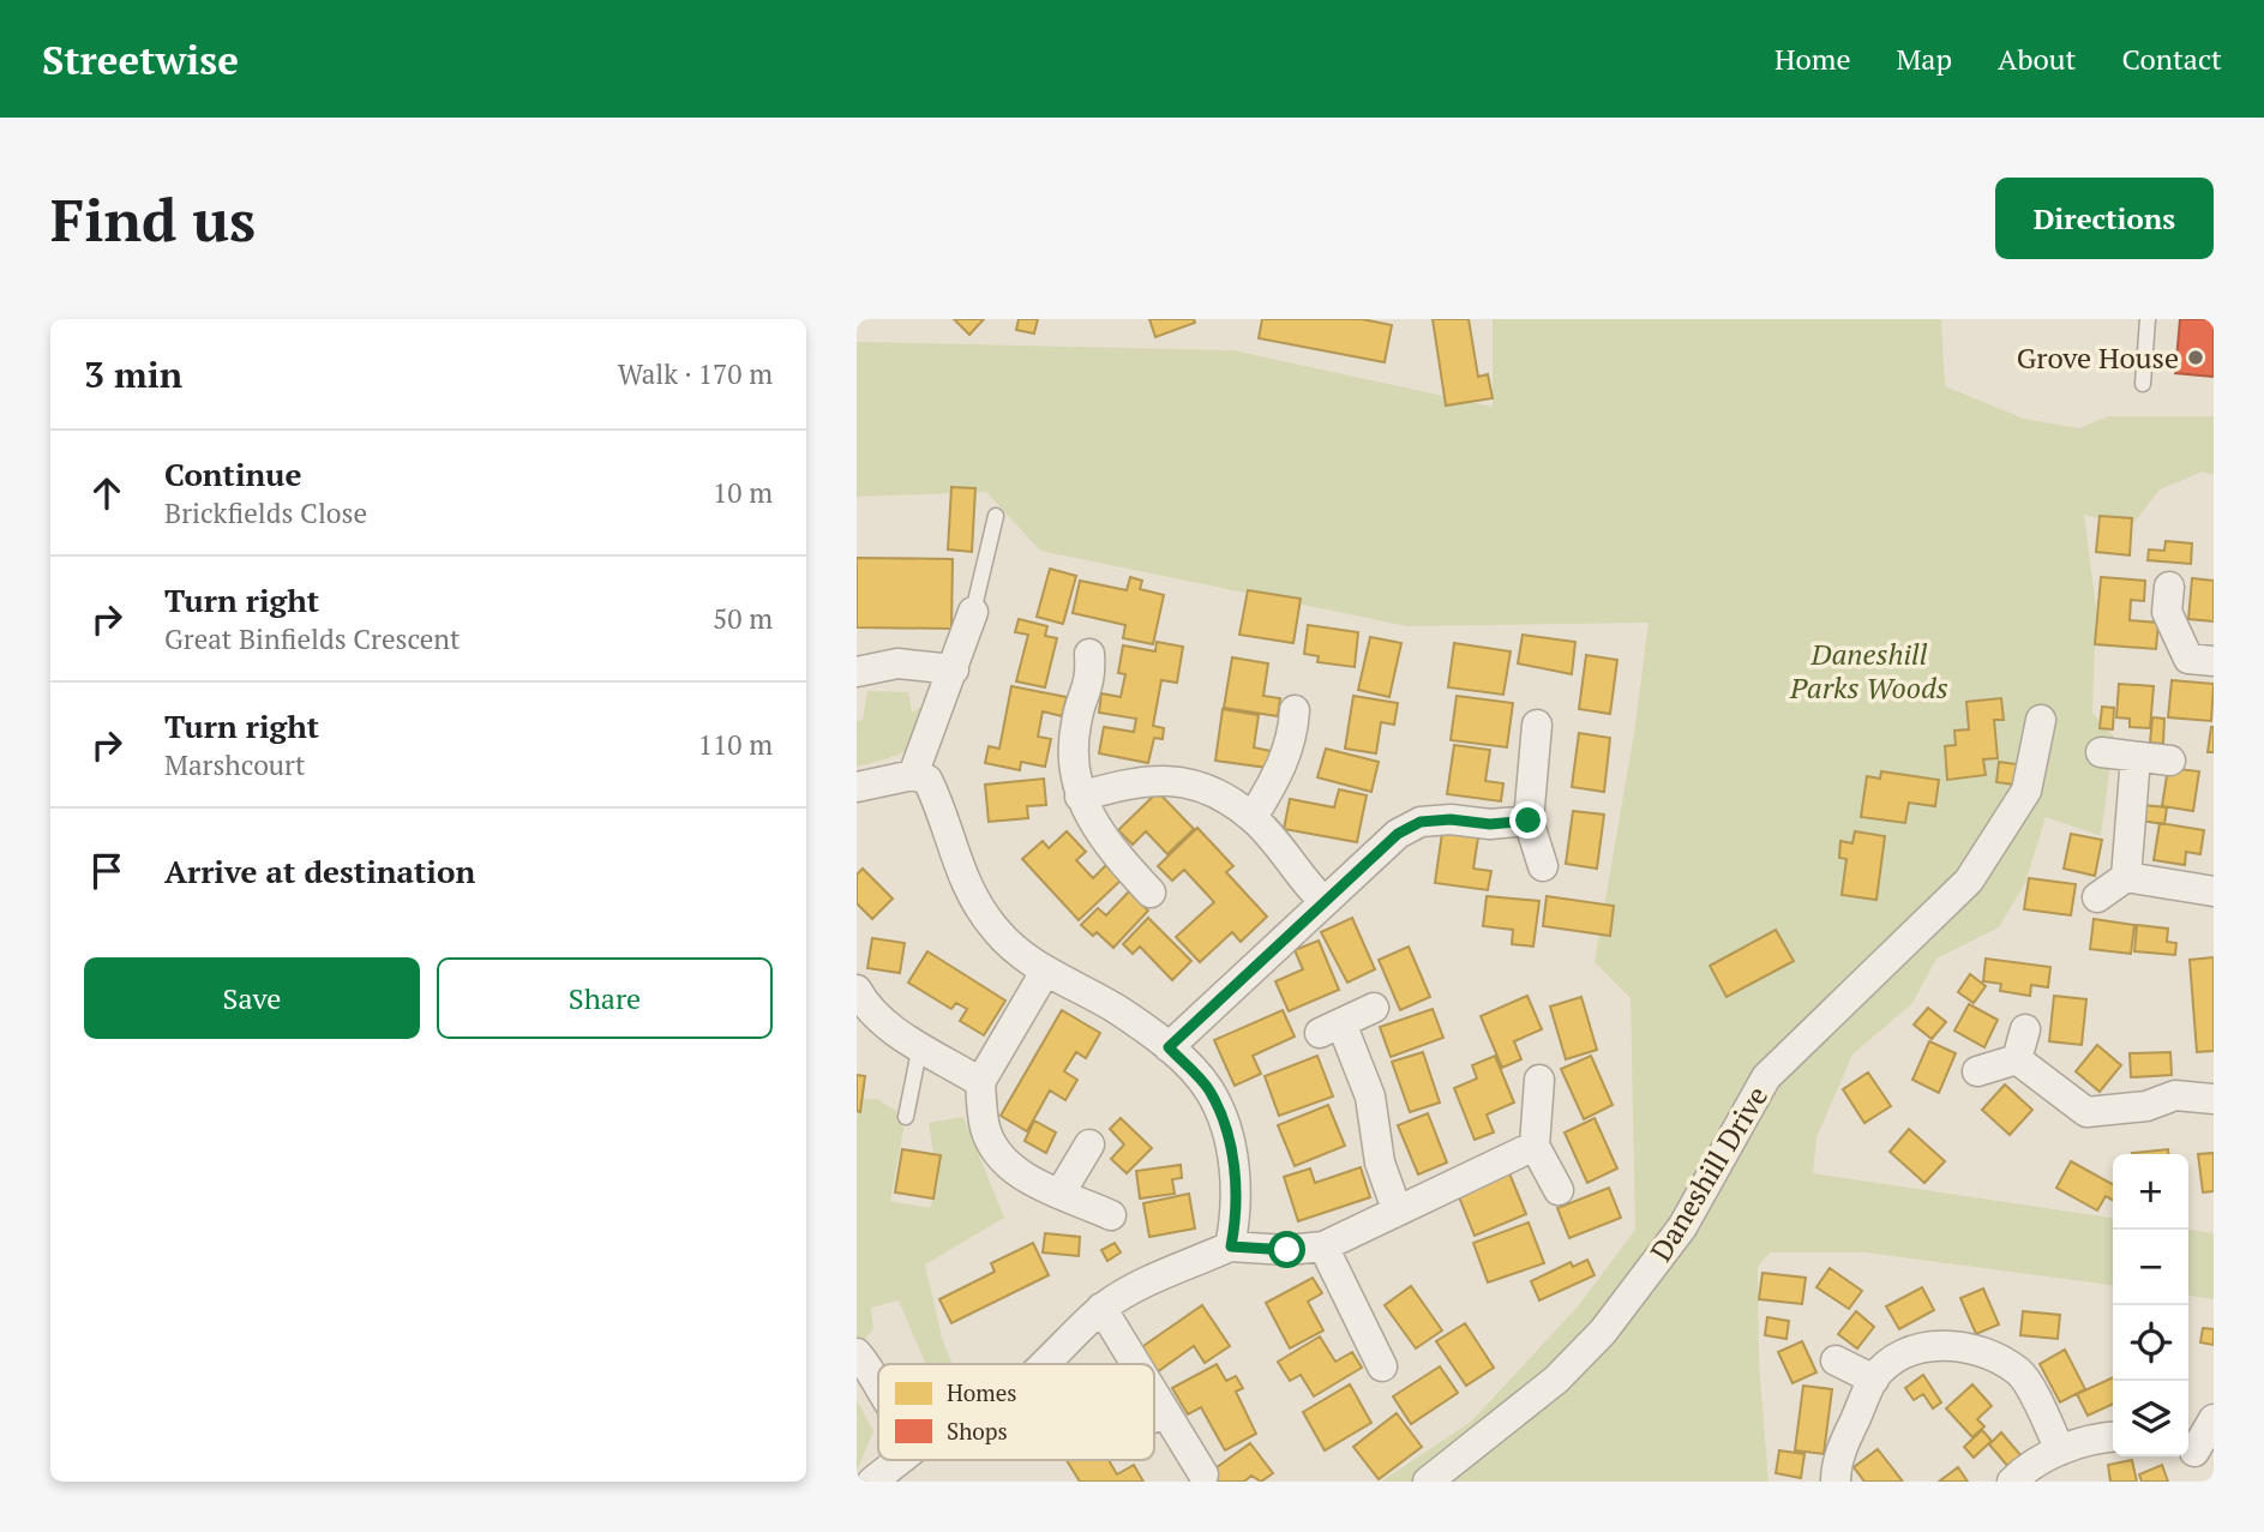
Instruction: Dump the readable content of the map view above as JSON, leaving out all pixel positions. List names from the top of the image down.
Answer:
{
  "streets": {
    "street": ["Daneshill Drive"]
  },
  "parks": ["Daneshill Parks Woods"],
  "places": ["Grove House"],
  "legend": ["Homes", "Shops"],
  "page": {
    "header": "Streetwise",
    "nav": [
      "Home",
      "Map",
      "About",
      "Contact"
    ],
    "buttons": [
      "Directions",
      ["Save", "Share"]
    ],
    "title": "Find us",
    "heading": ["3 min", "Walk · 170 m"],
    "list": [
      ["Continue", "Brickfields Close", "10 m"],
      ["Turn right", "Great Binfields Crescent", "50 m"],
      ["Turn right", "Marshcourt", "110 m"],
      "Arrive at destination"
    ],
    "map_buttons": ["+", "−"]
  }
}
